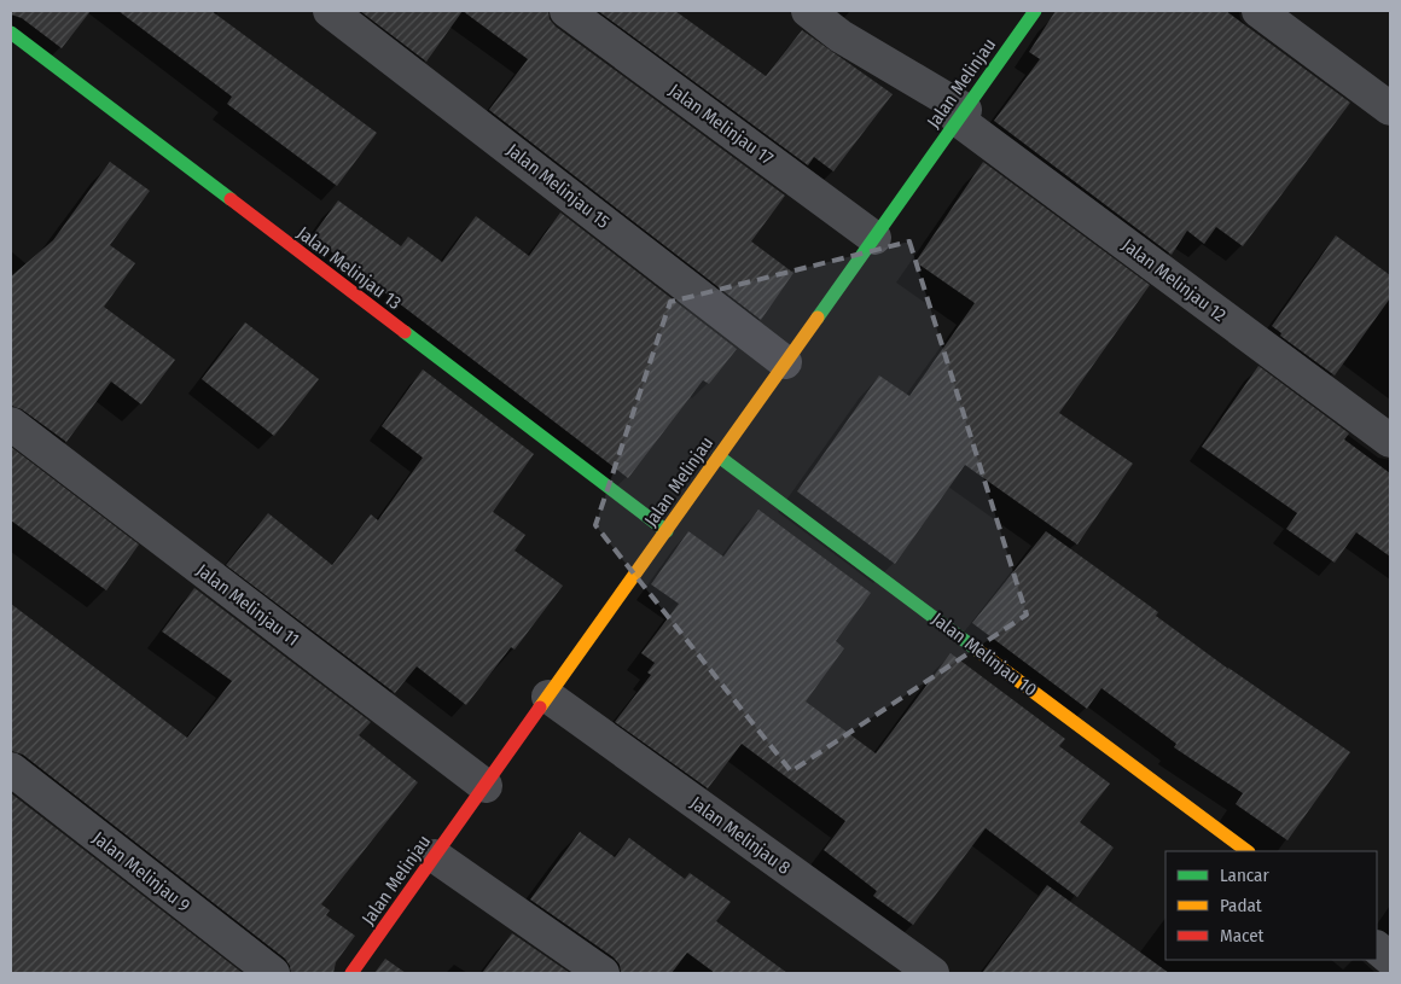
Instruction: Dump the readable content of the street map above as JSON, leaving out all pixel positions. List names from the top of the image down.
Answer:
{
  "streets": {
    "street": [
      "Jalan Melinjau",
      "Jalan Melinjau 17",
      "Jalan Melinjau 15",
      "Jalan Melinjau 13",
      "Jalan Melinjau 12",
      "Jalan Melinjau 11",
      "Jalan Melinjau 10",
      "Jalan Melinjau 8",
      "Jalan Melinjau 9"
    ]
  },
  "crossings": [
    ["Jalan Melinjau", "Jalan Melinjau 17"],
    ["Jalan Melinjau", "Jalan Melinjau 15"],
    ["Jalan Melinjau", "Jalan Melinjau 13"],
    ["Jalan Melinjau", "Jalan Melinjau 12"],
    ["Jalan Melinjau", "Jalan Melinjau 11"],
    ["Jalan Melinjau", "Jalan Melinjau 10"],
    ["Jalan Melinjau", "Jalan Melinjau 8"]
  ],
  "legend": ["Lancar", "Padat", "Macet"]
}
